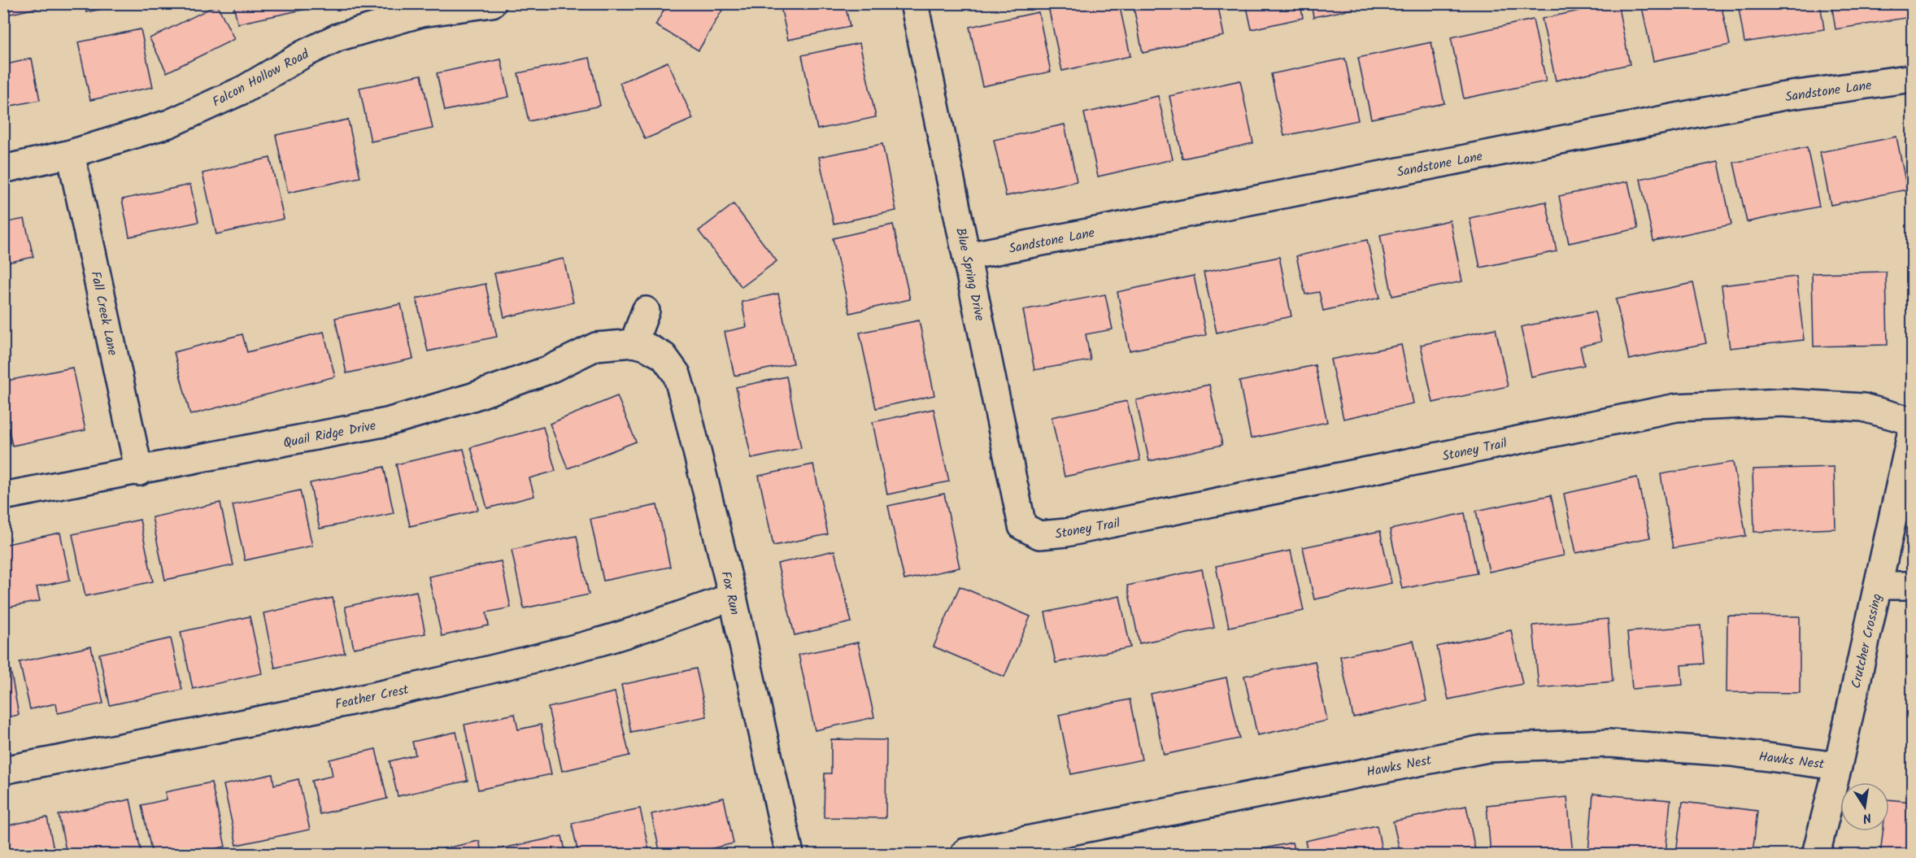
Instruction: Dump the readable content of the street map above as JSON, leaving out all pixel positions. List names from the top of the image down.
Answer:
{
  "streets": {
    "street": [
      "Falcon Hollow Road",
      "Sandstone Lane",
      "Blue Spring Drive",
      "Fall Creek Lane",
      "Quail Ridge Drive",
      "Stoney Trail",
      "Fox Run",
      "Crutcher Crossing",
      "Feather Crest",
      "Hawks Nest"
    ]
  },
  "crossings": [
    ["Falcon Hollow Road", "Fall Creek Lane"],
    ["Sandstone Lane", "Blue Spring Drive"],
    ["Blue Spring Drive", "Stoney Trail"],
    ["Fall Creek Lane", "Quail Ridge Drive"],
    ["Quail Ridge Drive", "Fox Run"],
    ["Fox Run", "Feather Crest"],
    ["Crutcher Crossing", "Hawks Nest"]
  ],
  "north": "bottom"
}
